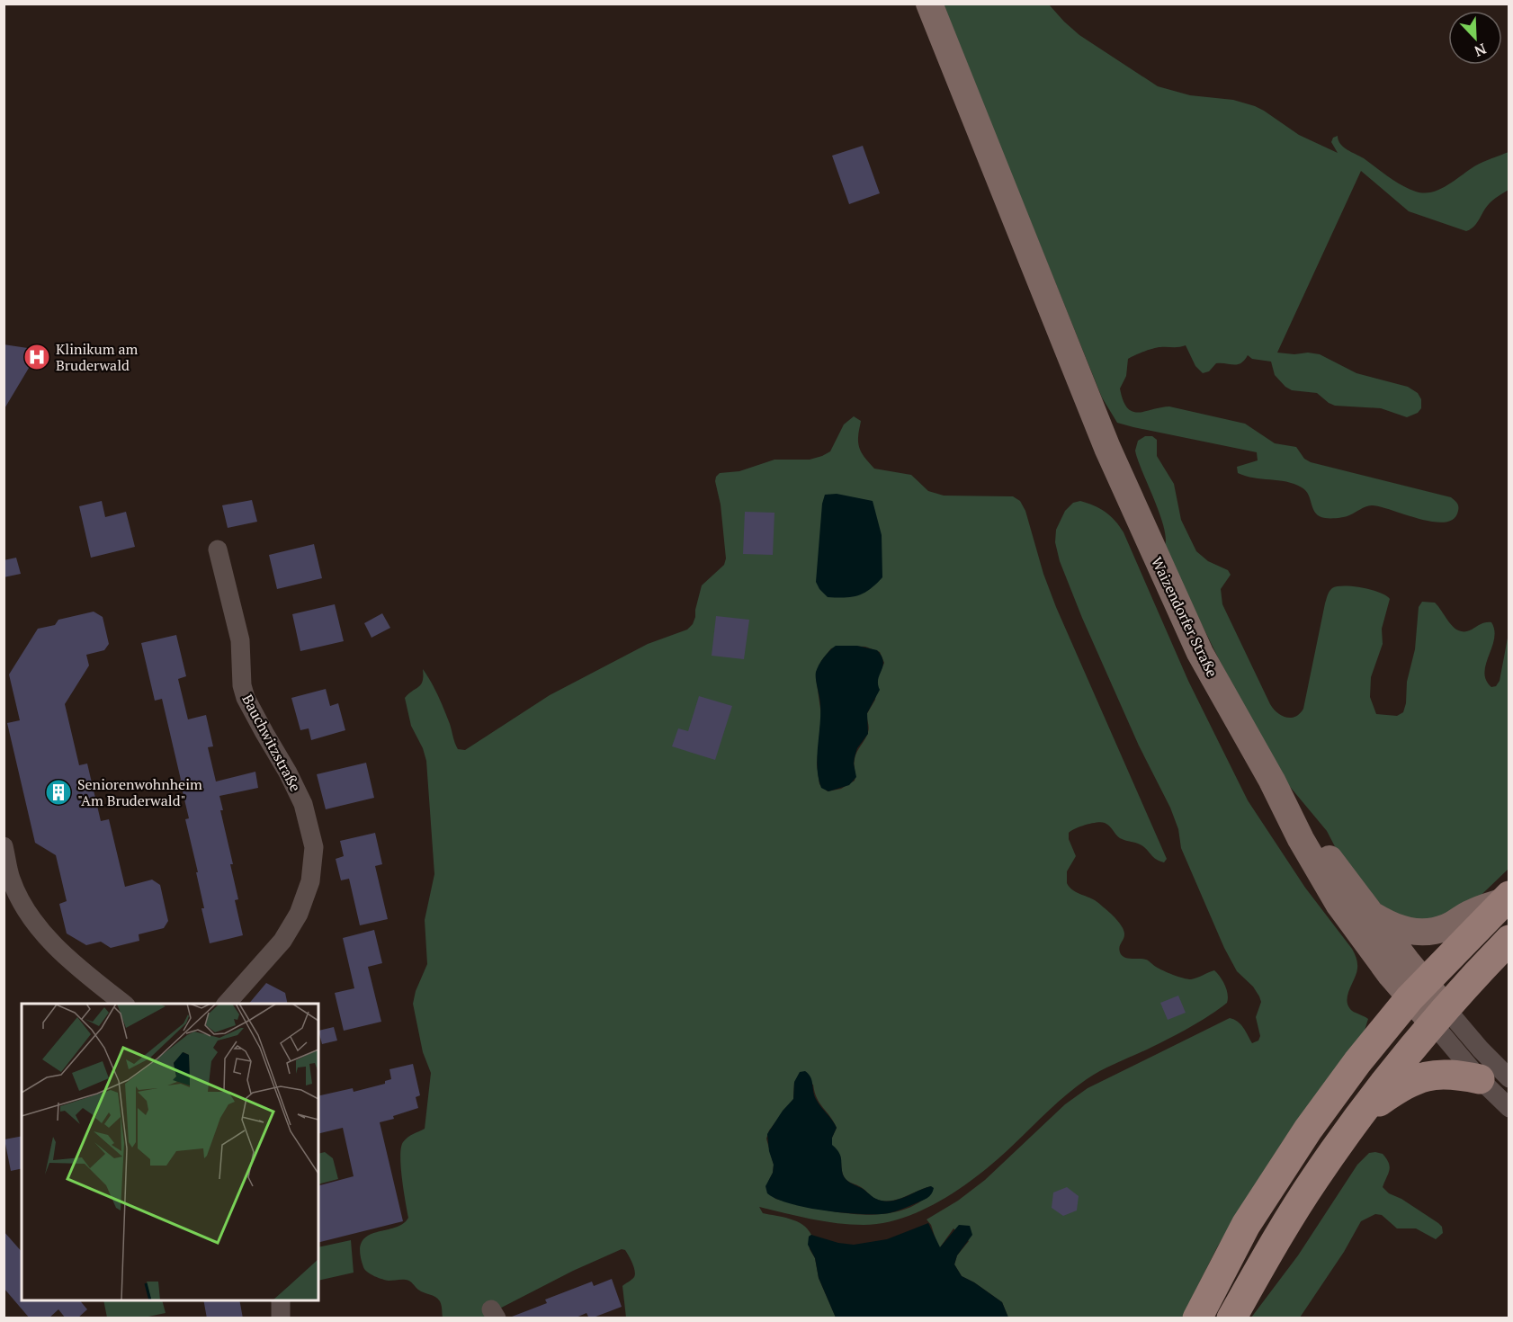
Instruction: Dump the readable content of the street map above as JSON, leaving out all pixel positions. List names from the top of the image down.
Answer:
{
  "streets": {
    "main road": ["Waizendorfer Straße"],
    "street": ["Bauchwitzstraße"]
  },
  "places": {
    "hospital": ["Klinikum am Bruderwald"],
    "building": ["Seniorenwohnheim \"Am Bruderwald\""]
  },
  "north": "bottom right"
}
